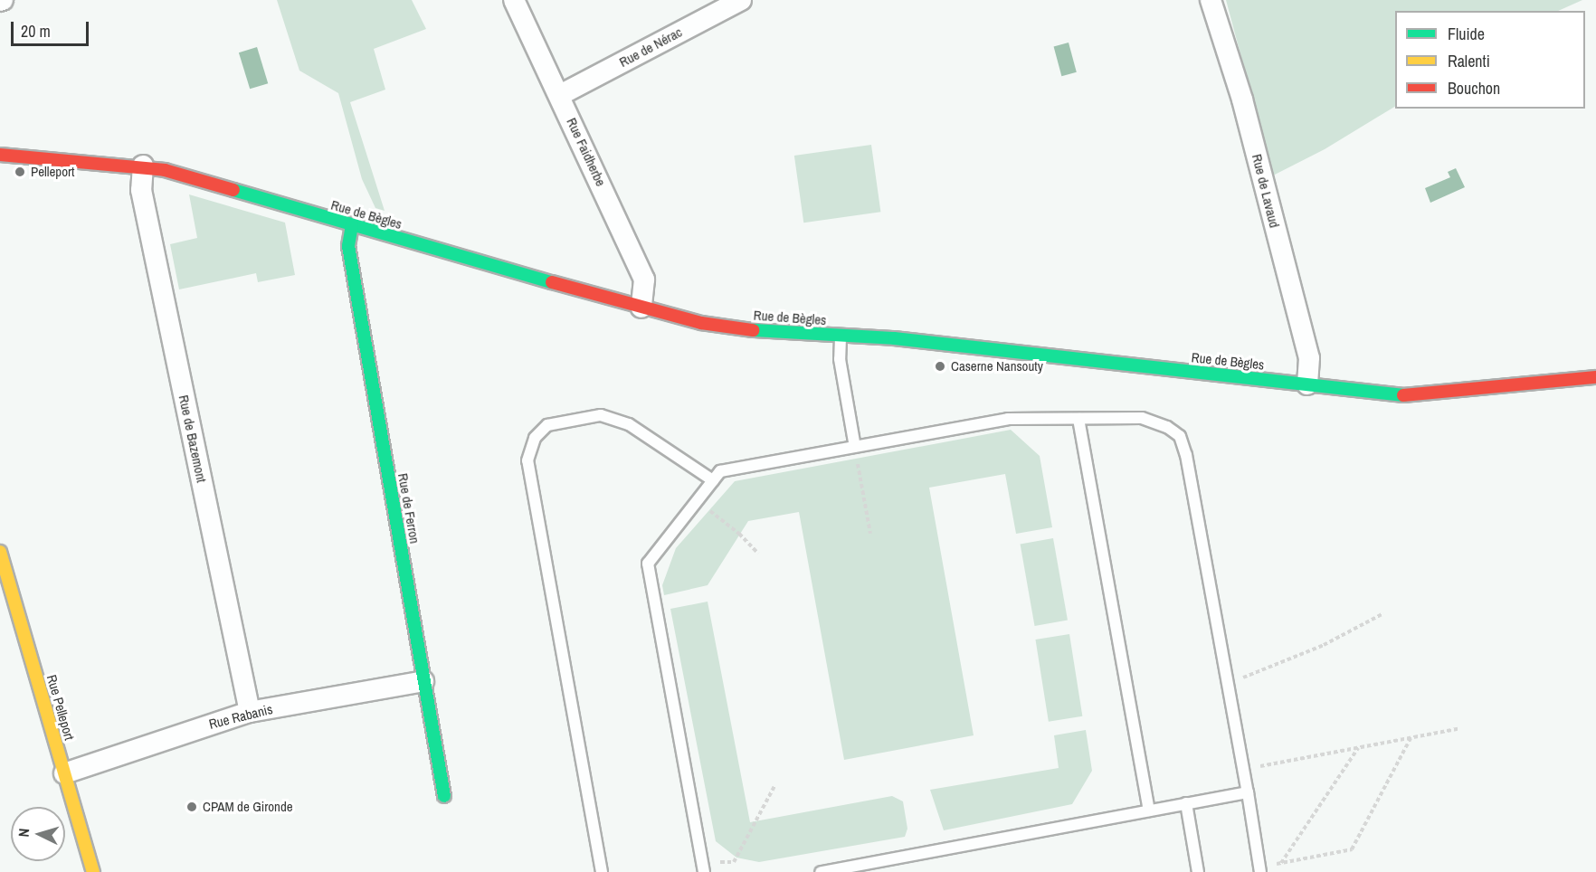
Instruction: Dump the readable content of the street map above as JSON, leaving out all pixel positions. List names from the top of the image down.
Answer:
{
  "streets": {
    "street": [
      "Rue de Nérac",
      "Rue Faidherbe",
      "Rue de Lavaud",
      "Rue de Bègles",
      "Rue de Bazemont",
      "Rue de Ferron",
      "Rue Pelleport",
      "Rue Rabanis"
    ]
  },
  "crossings": [
    ["Rue de Nérac", "Rue Faidherbe"],
    ["Rue Faidherbe", "Rue de Bègles"],
    ["Rue de Lavaud", "Rue de Bègles"],
    ["Rue de Bègles", "Rue de Bazemont"],
    ["Rue de Bègles", "Rue de Ferron"],
    ["Rue de Bazemont", "Rue Rabanis"],
    ["Rue de Ferron", "Rue Rabanis"],
    ["Rue Pelleport", "Rue Rabanis"]
  ],
  "places": ["Pelleport", "Caserne Nansouty", "CPAM de Gironde"],
  "legend": ["Fluide", "Ralenti", "Bouchon"],
  "scale_bar": "20 m",
  "north": "left"
}
